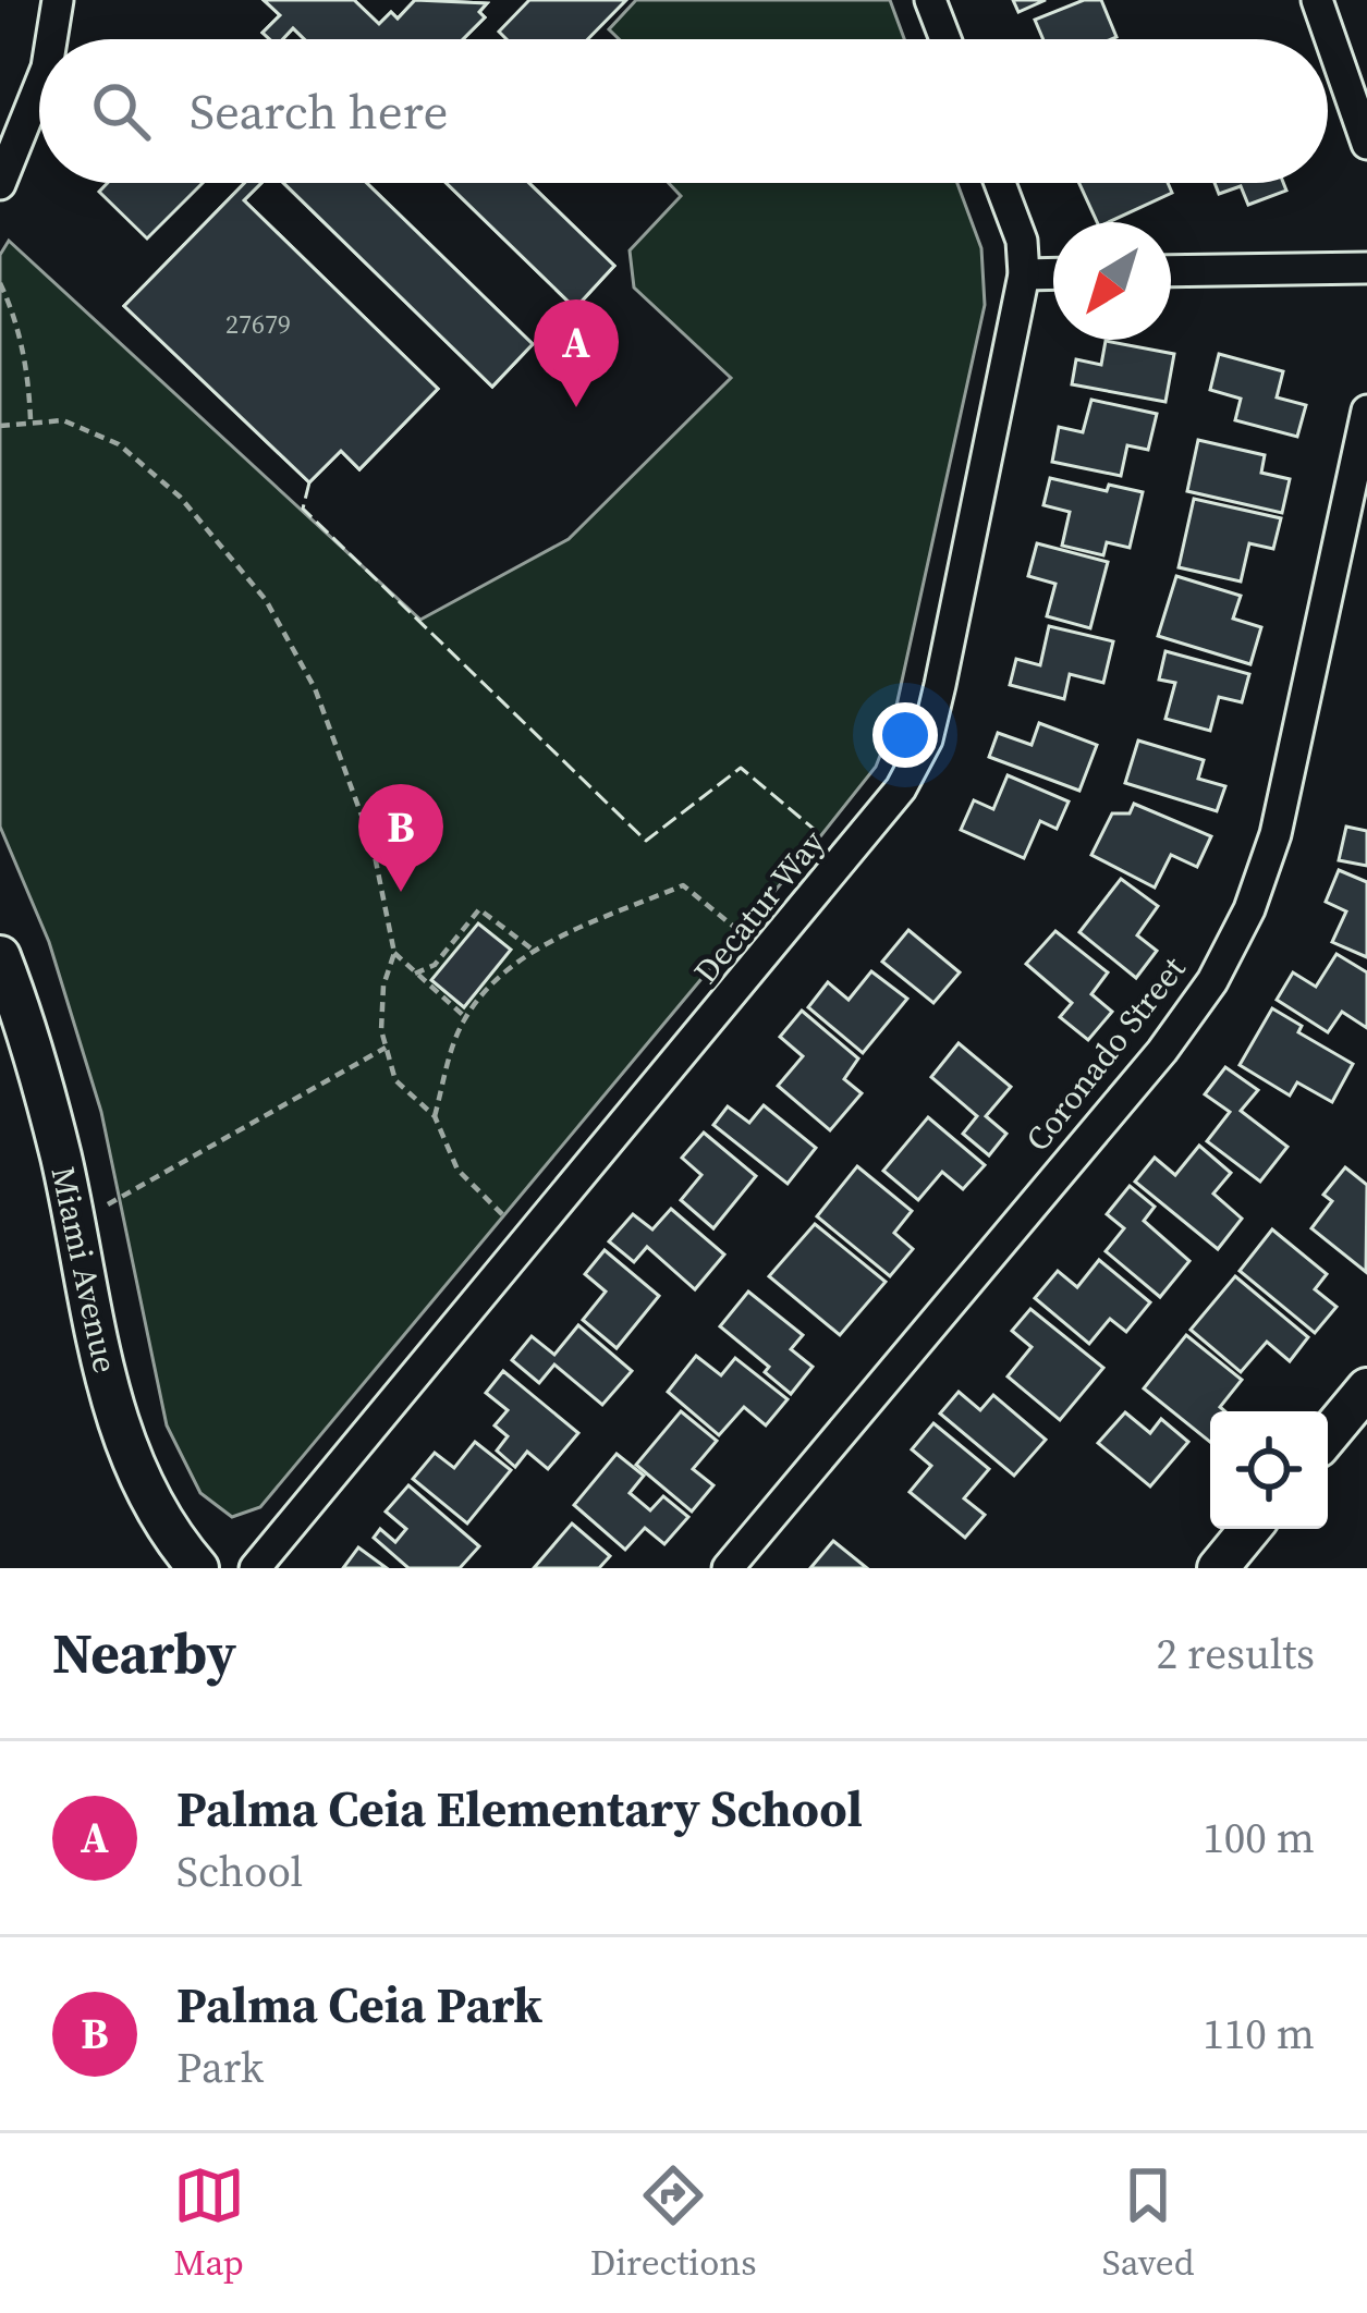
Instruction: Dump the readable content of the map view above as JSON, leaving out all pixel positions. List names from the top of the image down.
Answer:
{
  "streets": {
    "street": ["Decatur Way", "Coronado Street", "Miami Avenue"]
  },
  "house_numbers": ["27679"],
  "north": "bottom left",
  "page": {
    "search": "Search here",
    "pins": ["A", "B"],
    "heading": ["Nearby", "2 results"],
    "list": [
      {
        "mark": "A",
        "name": "Palma Ceia Elementary School",
        "note": "School",
        "value": "100 m"
      },
      {
        "mark": "B",
        "name": "Palma Ceia Park",
        "note": "Park",
        "value": "110 m"
      }
    ],
    "nav": ["Map", "Directions", "Saved"]
  }
}
